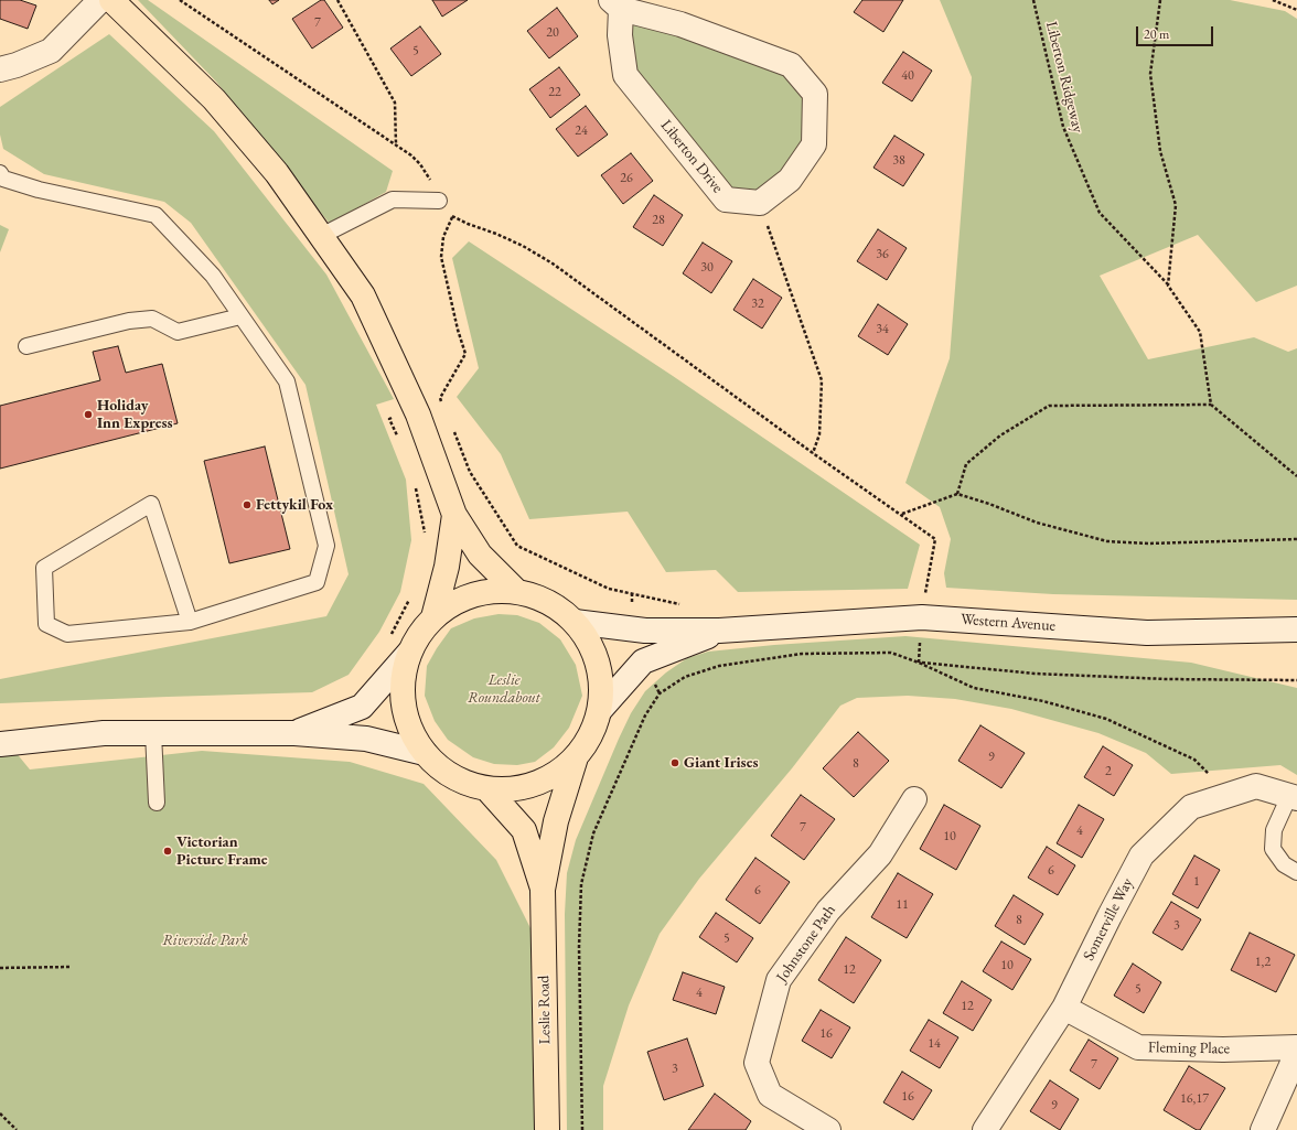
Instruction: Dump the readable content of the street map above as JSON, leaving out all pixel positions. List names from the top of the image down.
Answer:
{
  "streets": {
    "main road": ["Leslie Road"],
    "street": [
      "Liberton Drive",
      "Western Avenue",
      "Somerville Way",
      "Johnstone Path",
      "Fleming Place"
    ],
    "path": ["Liberton Ridgeway"]
  },
  "crossings": [
    ["Somerville Way", "Fleming Place"]
  ],
  "parks": ["Leslie Roundabout", "Riverside Park"],
  "places": [
    "Holiday Inn Express",
    "Fettykil Fox",
    "Giant Irises",
    "Victorian Picture Frame"
  ],
  "house_numbers": [
    "7",
    "20",
    "5",
    "40",
    "22",
    "24",
    "38",
    "26",
    "28",
    "36",
    "30",
    "32",
    "34",
    "9",
    "8",
    "2",
    "7",
    "4",
    "10",
    "6",
    "1",
    "6",
    "11",
    "8",
    "3",
    "5",
    "1,2",
    "10",
    "12",
    "5",
    "4",
    "12",
    "16",
    "14",
    "7",
    "3",
    "16",
    "16,17",
    "9"
  ],
  "scale_bar": "20 m"
}
